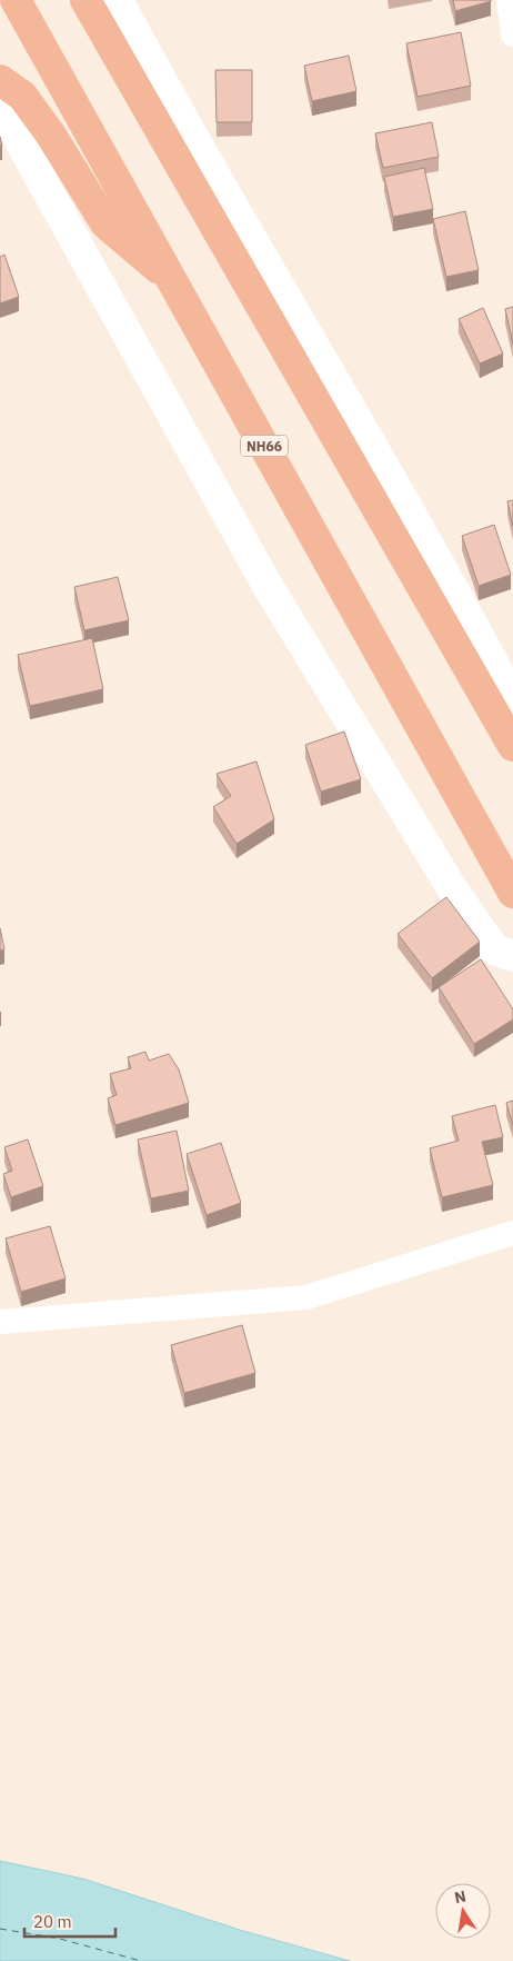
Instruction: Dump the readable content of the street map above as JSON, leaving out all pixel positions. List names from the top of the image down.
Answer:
{
  "streets": {
    "highway": ["NH66"]
  },
  "scale_bar": "20 m",
  "north": "top"
}
